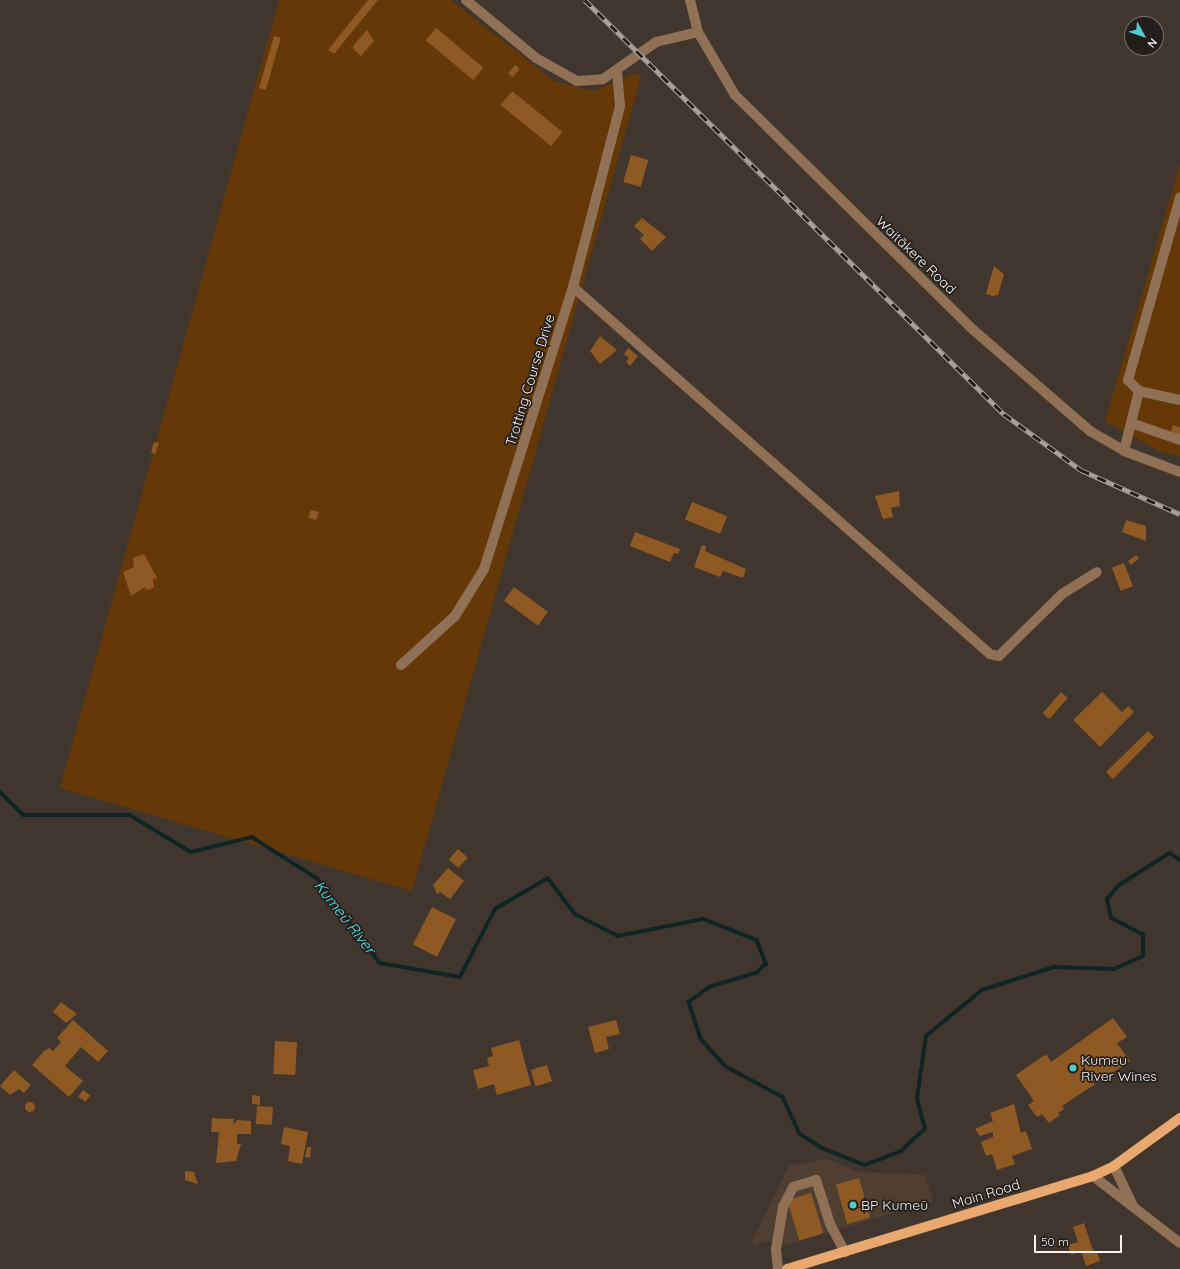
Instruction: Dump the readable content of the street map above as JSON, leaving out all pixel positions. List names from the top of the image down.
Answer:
{
  "streets": {
    "main road": ["Main Road"],
    "street": ["Waitākere Road", "Trotting Course Drive"]
  },
  "water": ["Kumeū River"],
  "places": ["Kumeu River Wines", "BP Kumeū"],
  "scale_bar": "50 m",
  "north": "bottom right"
}
